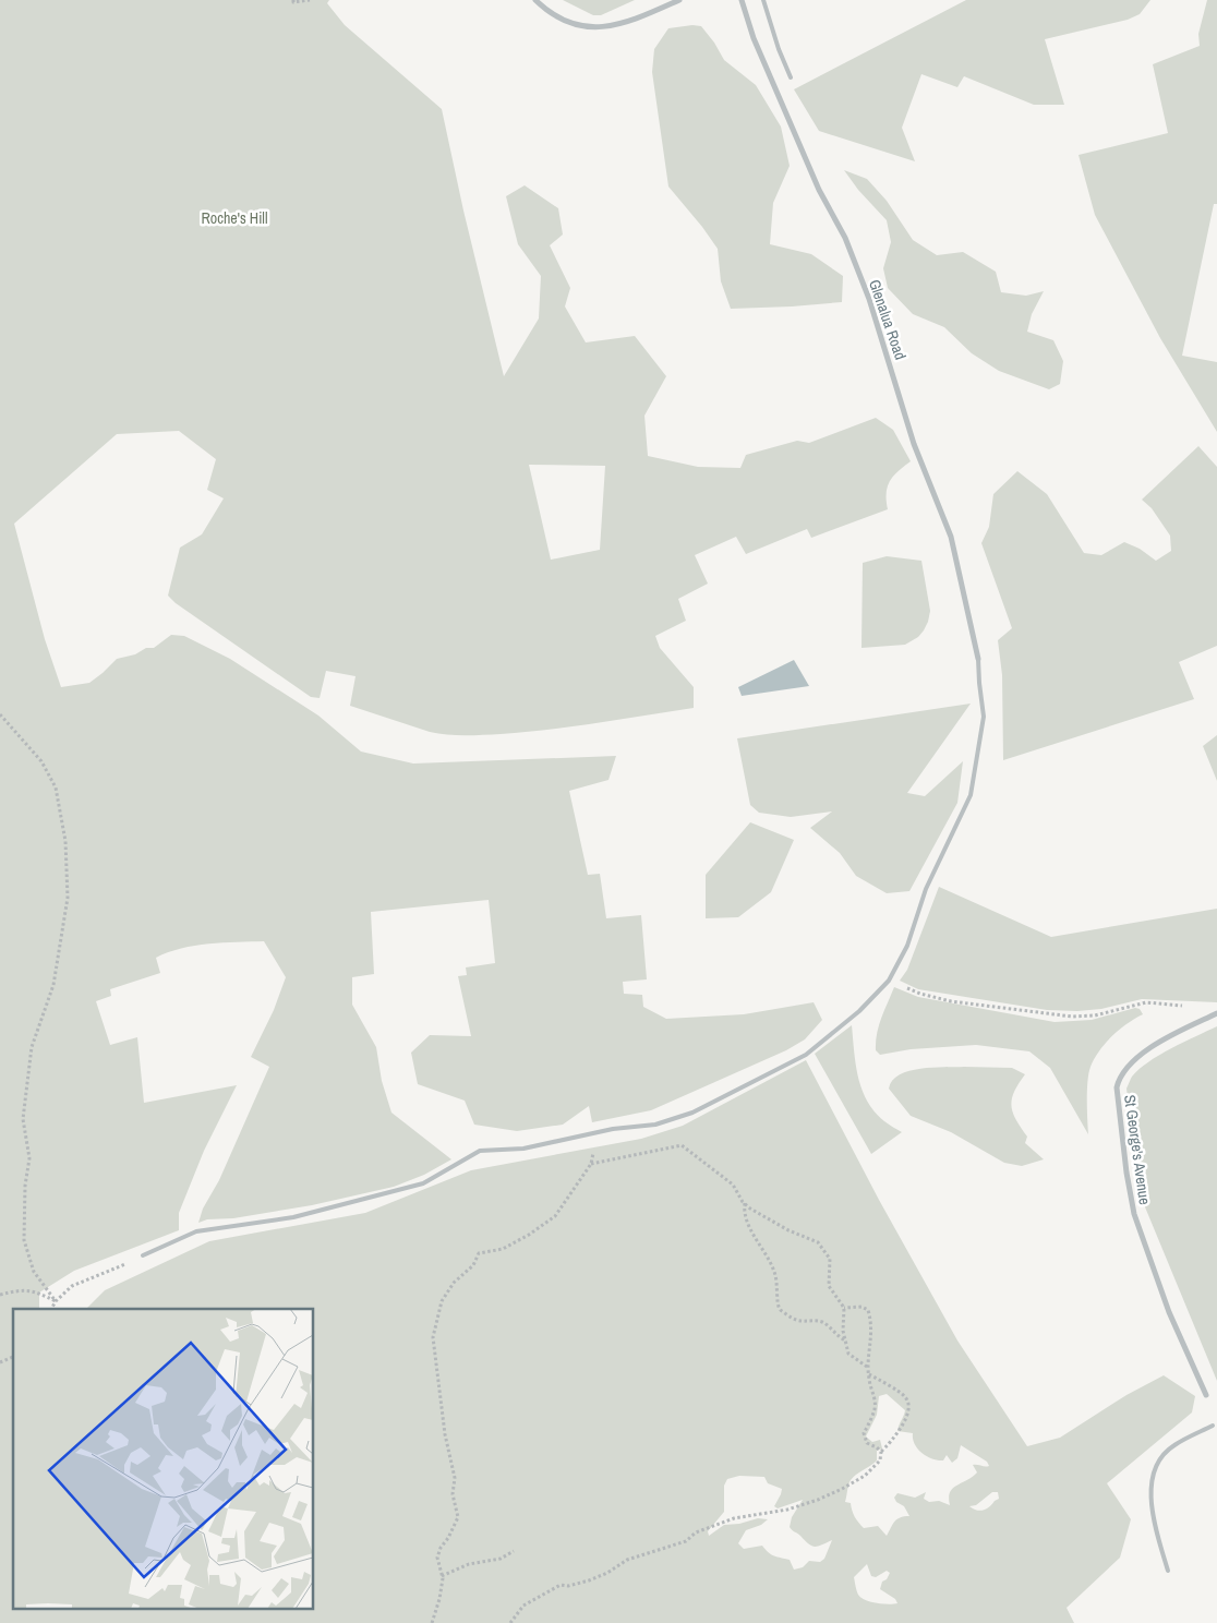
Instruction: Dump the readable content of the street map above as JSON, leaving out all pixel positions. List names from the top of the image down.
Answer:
{
  "streets": {
    "street": ["Glenalua Road", "St George's Avenue"]
  },
  "parks": ["Roche's Hill"]
}
